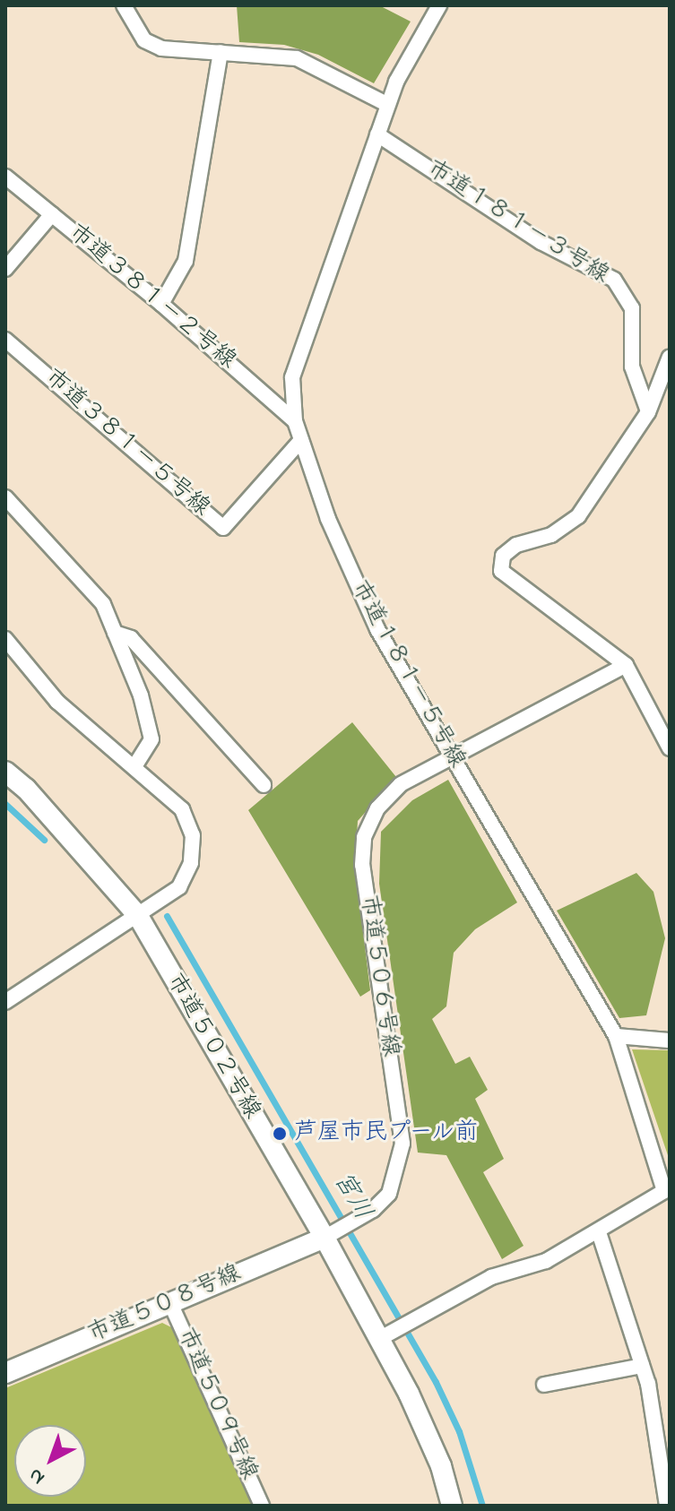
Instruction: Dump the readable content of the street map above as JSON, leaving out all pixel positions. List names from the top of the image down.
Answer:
{
  "streets": {
    "street": [
      "市道１８１－３号線",
      "市道３８１－２号線",
      "市道３８１－５号線",
      "市道１８１－５号線",
      "市道５０６号線",
      "市道５０２号線",
      "市道５０８号線",
      "市道５０９号線"
    ]
  },
  "crossings": [
    ["市道１８１－３号線", "市道１８１－５号線"],
    ["市道３８１－２号線", "市道１８１－５号線"],
    ["市道３８１－５号線", "市道１８１－５号線"],
    ["市道１８１－５号線", "市道５０６号線"],
    ["市道５０６号線", "市道５０２号線"],
    ["市道５０６号線", "市道５０８号線"],
    ["市道５０２号線", "市道５０８号線"],
    ["市道５０８号線", "市道５０９号線"]
  ],
  "water": ["宮川"],
  "places": ["芦屋市民プール前"],
  "north": "bottom left"
}
